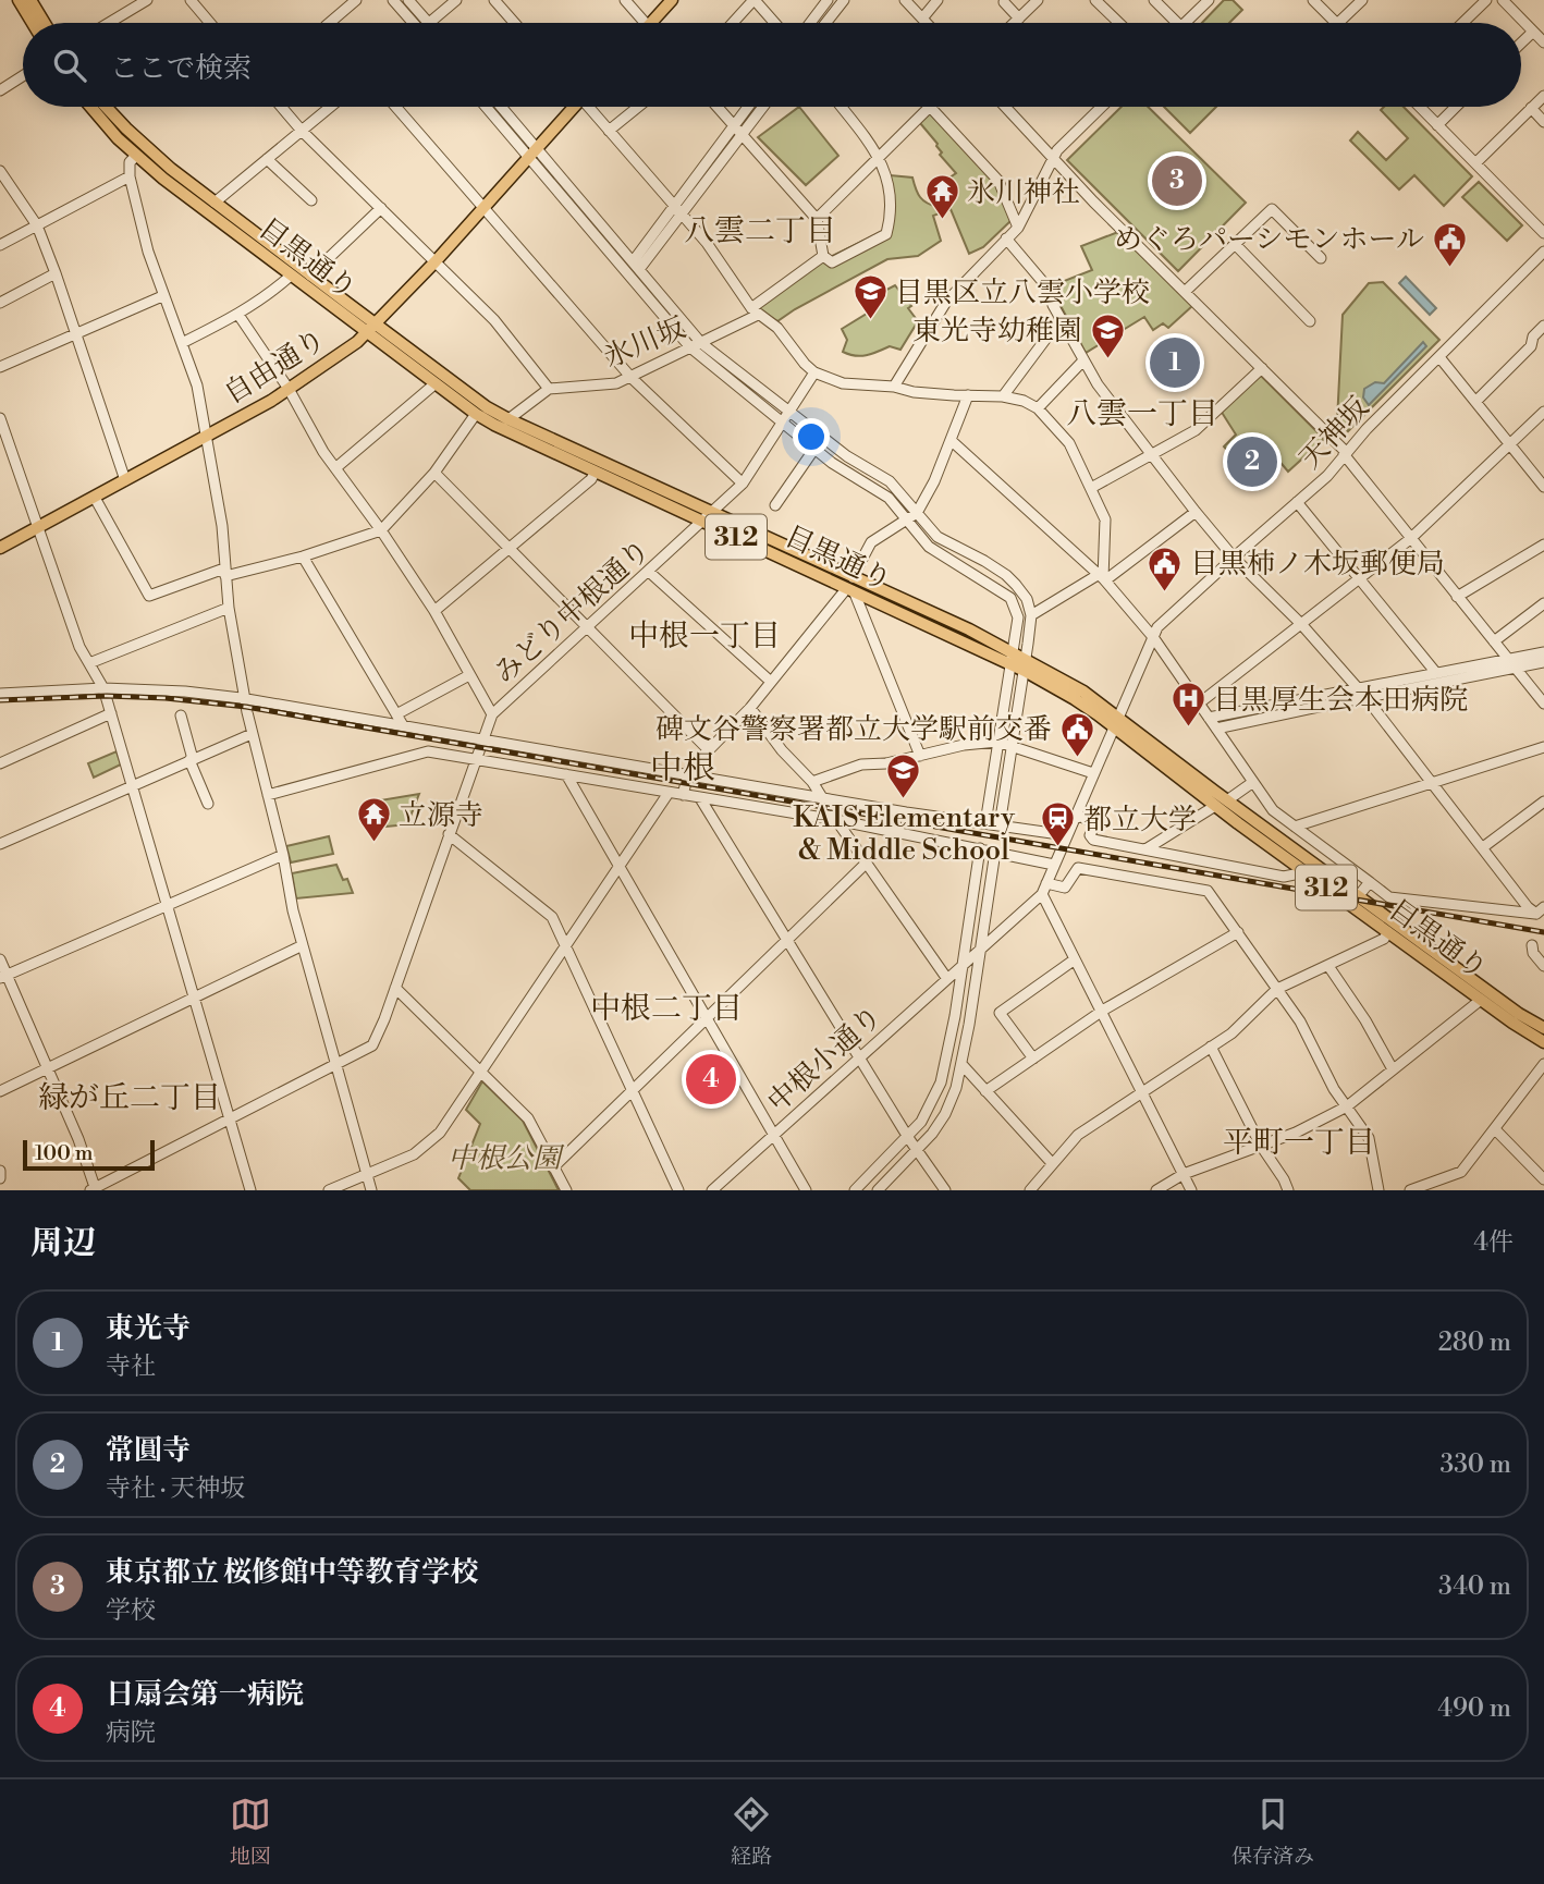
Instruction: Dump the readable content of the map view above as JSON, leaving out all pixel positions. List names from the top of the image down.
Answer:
{
  "streets": {
    "main road": ["目黒通り", "自由通り", "312"],
    "street": [
      "氷川坂",
      "天神坂",
      "みどり中根通り",
      "中根小通り"
    ]
  },
  "crossings": [
    ["目黒通り", "自由通り"],
    ["目黒通り", "天神坂"],
    ["目黒通り", "みどり中根通り"]
  ],
  "districts": [
    "八雲二丁目",
    "八雲一丁目",
    "中根一丁目",
    "中根",
    "中根二丁目",
    "緑が丘二丁目",
    "平町一丁目"
  ],
  "parks": ["中根公園"],
  "places": {
    "temple": ["氷川神社", "立源寺"],
    "public building": ["めぐろパーシモンホール", "目黒柿ノ木坂郵便局", "碑文谷警察署都立大学駅前交番"],
    "school or university": ["目黒区立八雲小学校", "東光寺幼稚園", "KAIS Elementary & Middle School"],
    "hospital": ["目黒厚生会本田病院"],
    "station": ["都立大学"]
  },
  "scale_bar": "100 m",
  "page": {
    "search": "ここで検索",
    "pins": [
      "3",
      "1",
      "2",
      "4"
    ],
    "scale": "100 m",
    "heading": ["周辺", "4件"],
    "list": [
      {
        "mark": "1",
        "name": "東光寺",
        "note": "寺社",
        "value": "280 m"
      },
      {
        "mark": "2",
        "name": "常圓寺",
        "note": "寺社 · 天神坂",
        "value": "330 m"
      },
      {
        "mark": "3",
        "name": "東京都立 桜修館中等教育学校",
        "note": "学校",
        "value": "340 m"
      },
      {
        "mark": "4",
        "name": "日扇会第一病院",
        "note": "病院",
        "value": "490 m"
      }
    ],
    "nav": ["地図", "経路", "保存済み"]
  }
}
